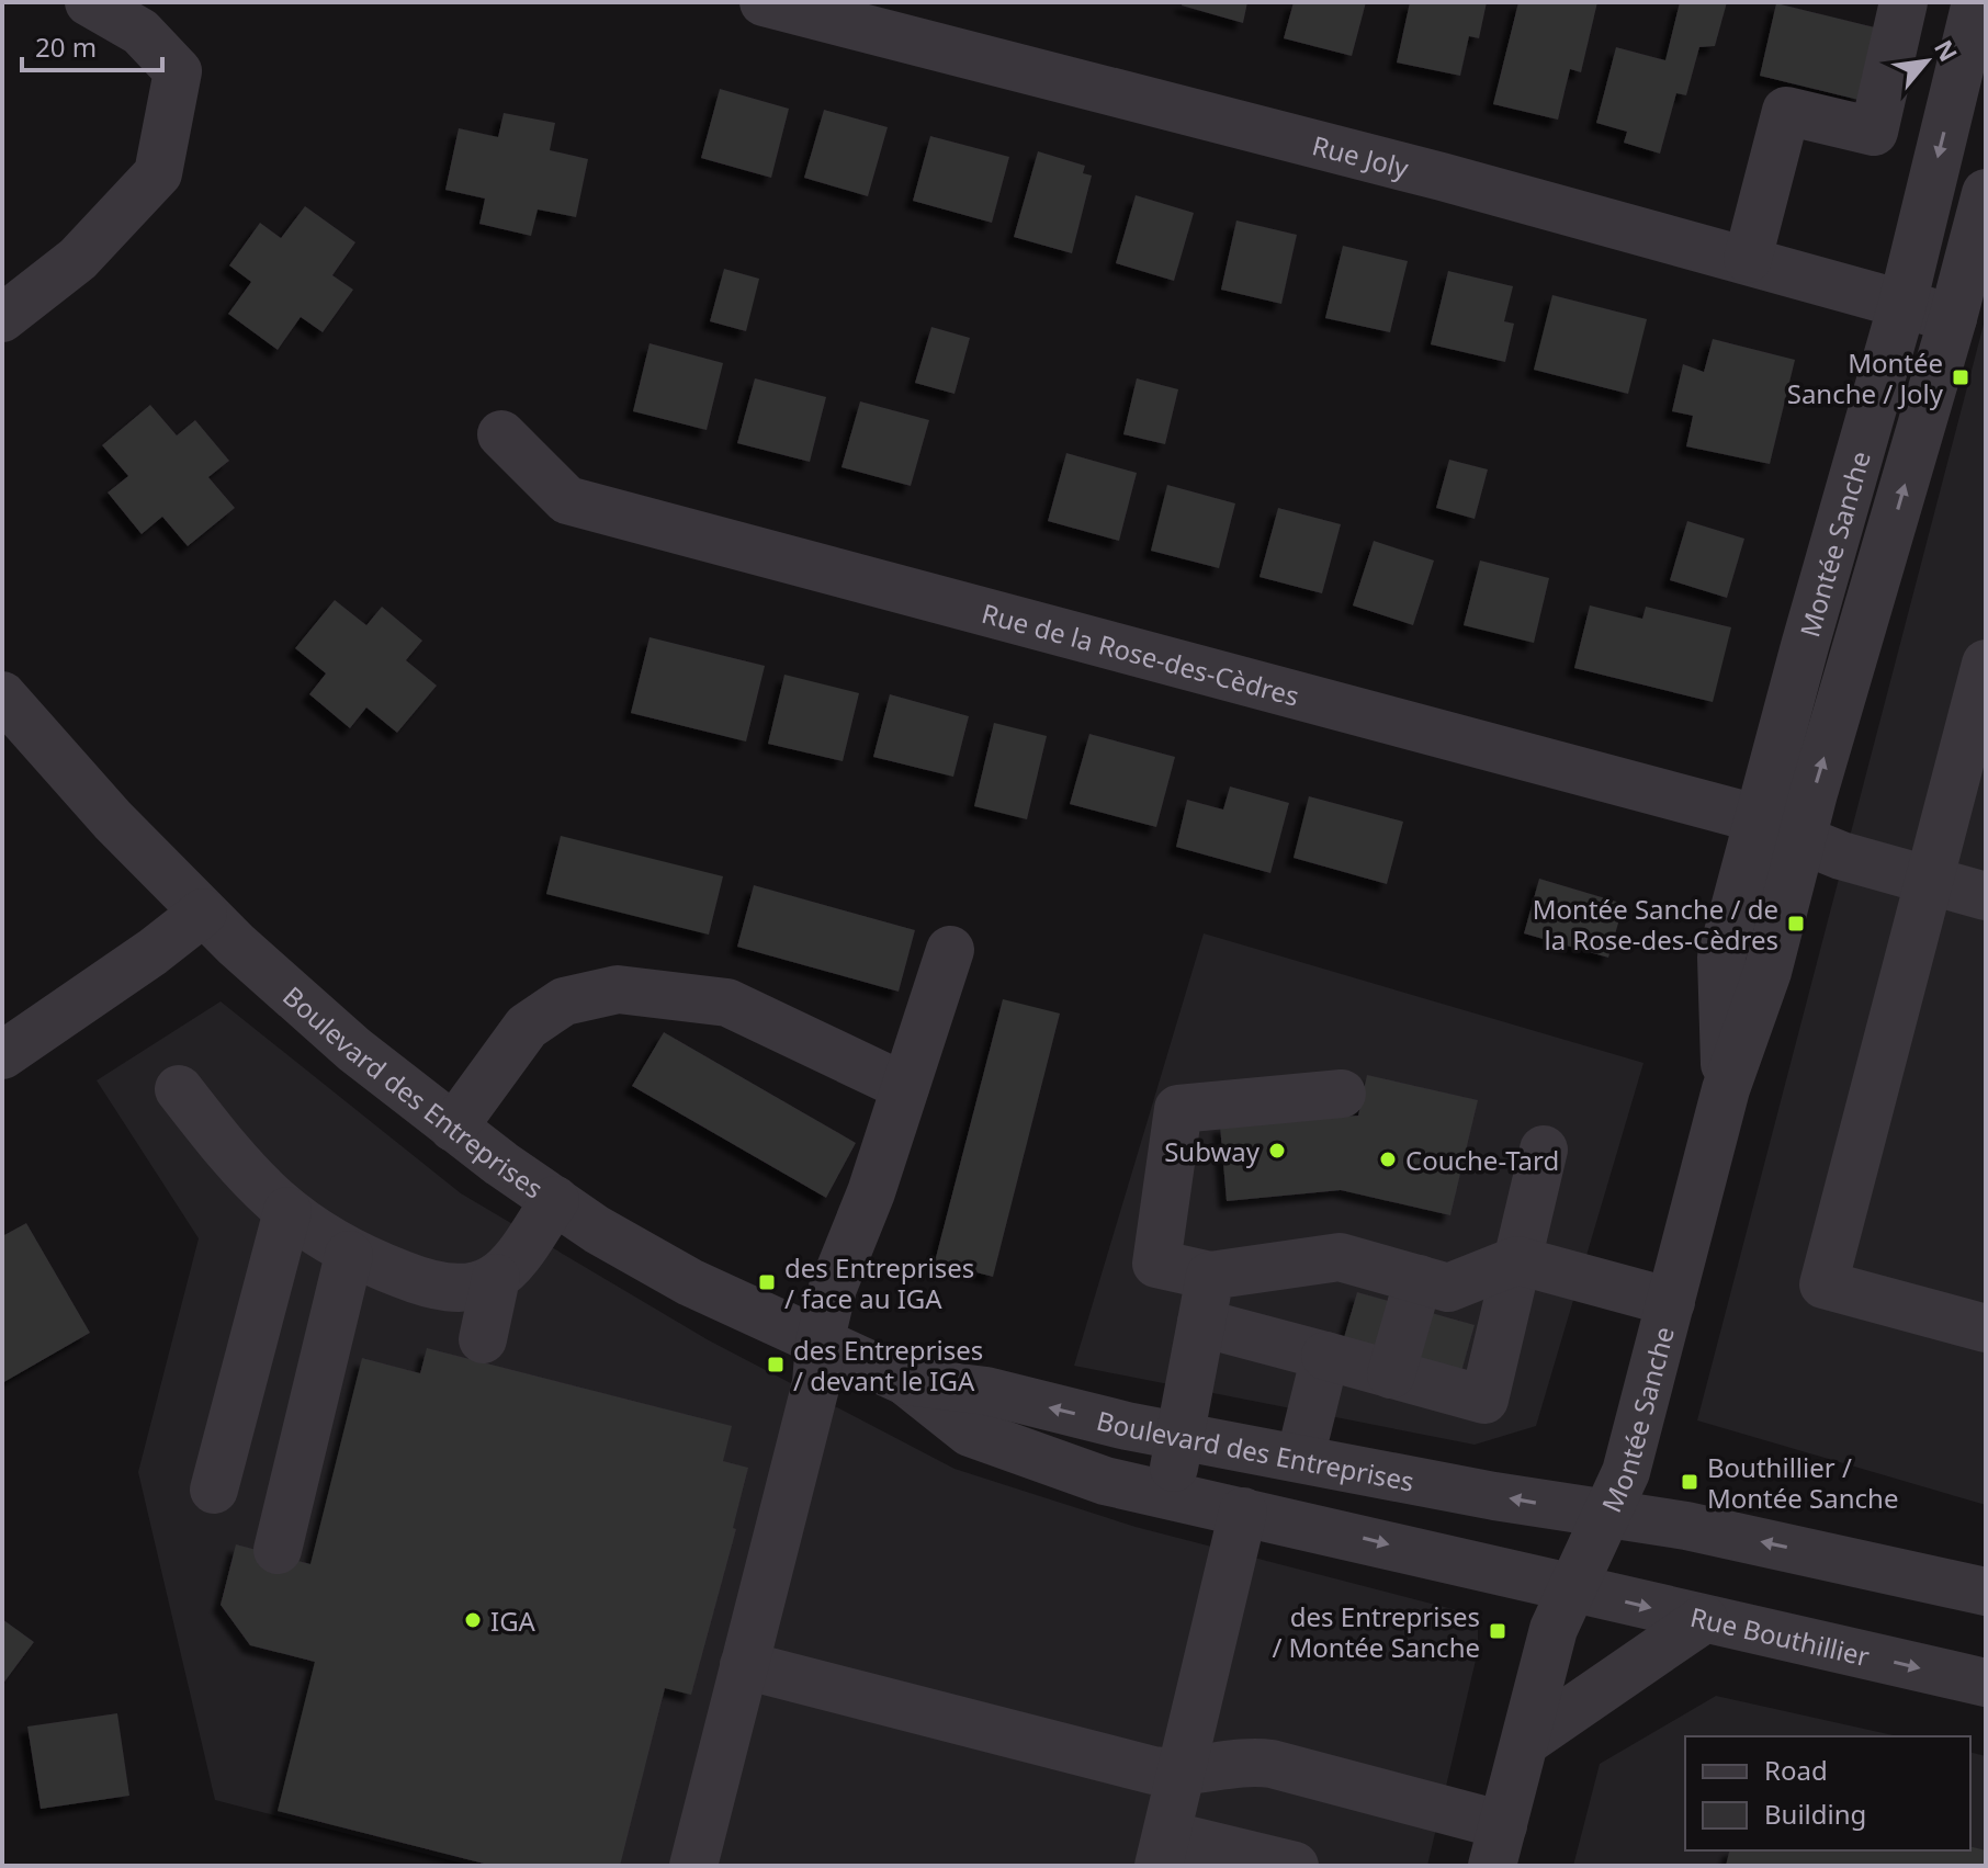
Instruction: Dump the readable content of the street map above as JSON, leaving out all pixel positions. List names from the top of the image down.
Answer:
{
  "streets": {
    "street": [
      "Rue Joly",
      "Montée Sanche",
      "Rue de la Rose-des-Cèdres",
      "Boulevard des Entreprises",
      "Rue Bouthillier"
    ]
  },
  "crossings": [
    ["Rue Joly", "Montée Sanche"],
    ["Montée Sanche", "Rue de la Rose-des-Cèdres"],
    ["Montée Sanche", "Boulevard des Entreprises"],
    ["Montée Sanche", "Rue Bouthillier"],
    ["Boulevard des Entreprises", "Rue Bouthillier"]
  ],
  "places": {
    "transit": [
      "Montée Sanche / Joly",
      "Montée Sanche / de la Rose-des-Cèdres",
      "des Entreprises / face au IGA",
      "des Entreprises / devant le IGA",
      "Bouthillier / Montée Sanche",
      "des Entreprises / Montée Sanche"
    ],
    "other": ["Subway", "Couche-Tard", "IGA"]
  },
  "legend": ["Road", "Building"],
  "scale_bar": "20 m",
  "north": "top right"
}
